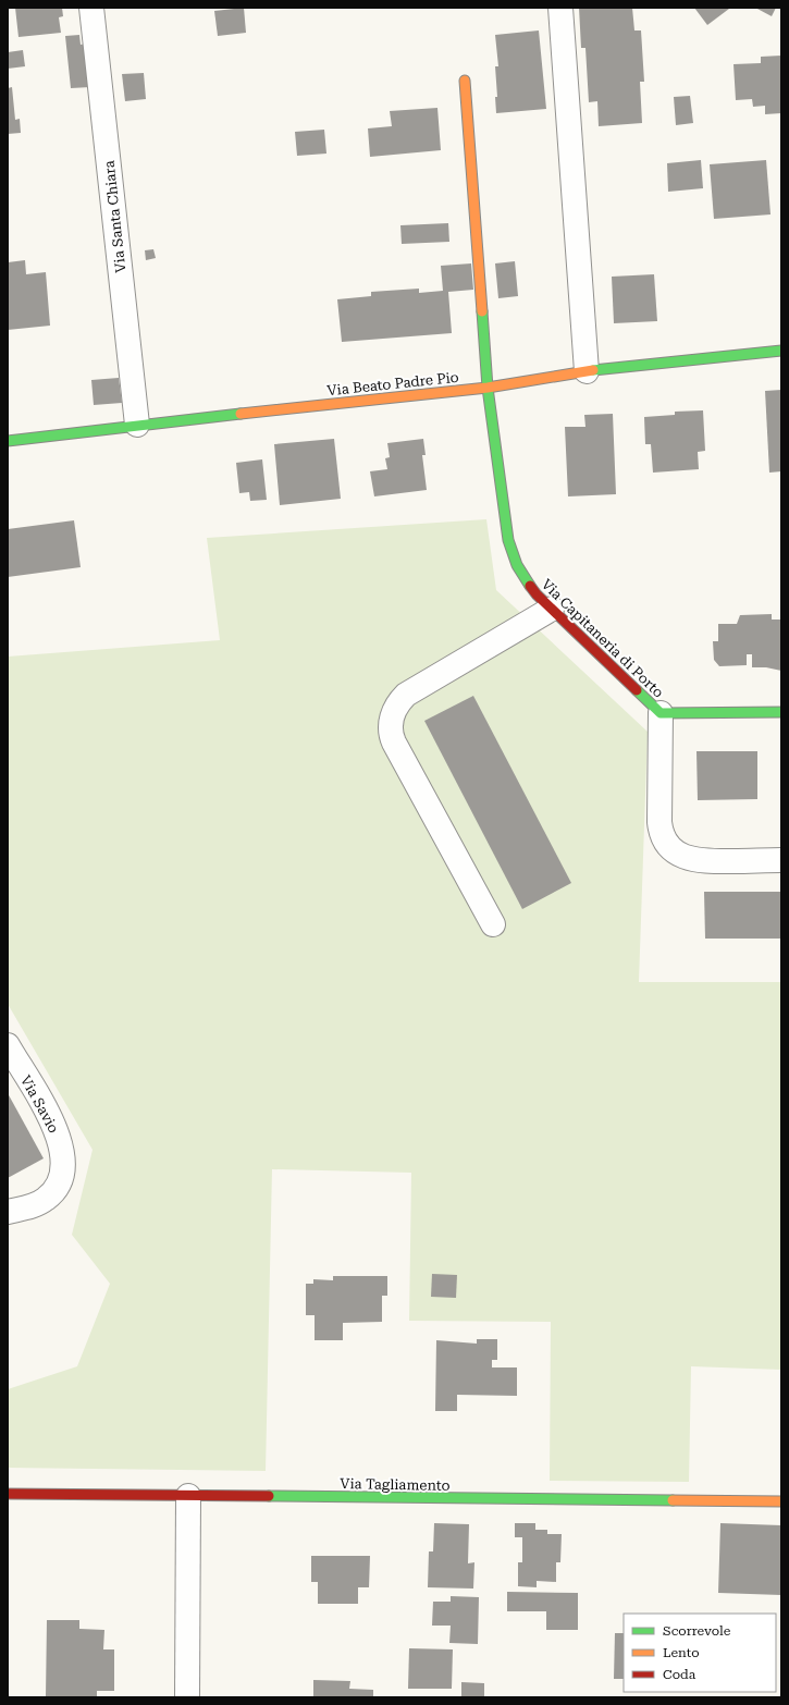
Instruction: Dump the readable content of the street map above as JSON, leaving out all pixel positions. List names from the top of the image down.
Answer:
{
  "streets": {
    "street": [
      "Via Santa Chiara",
      "Via Beato Padre Pio",
      "Via Capitaneria di Porto",
      "Via Savio",
      "Via Tagliamento"
    ]
  },
  "crossings": [
    ["Via Santa Chiara", "Via Beato Padre Pio"],
    ["Via Beato Padre Pio", "Via Capitaneria di Porto"]
  ],
  "legend": ["Scorrevole", "Lento", "Coda"]
}
